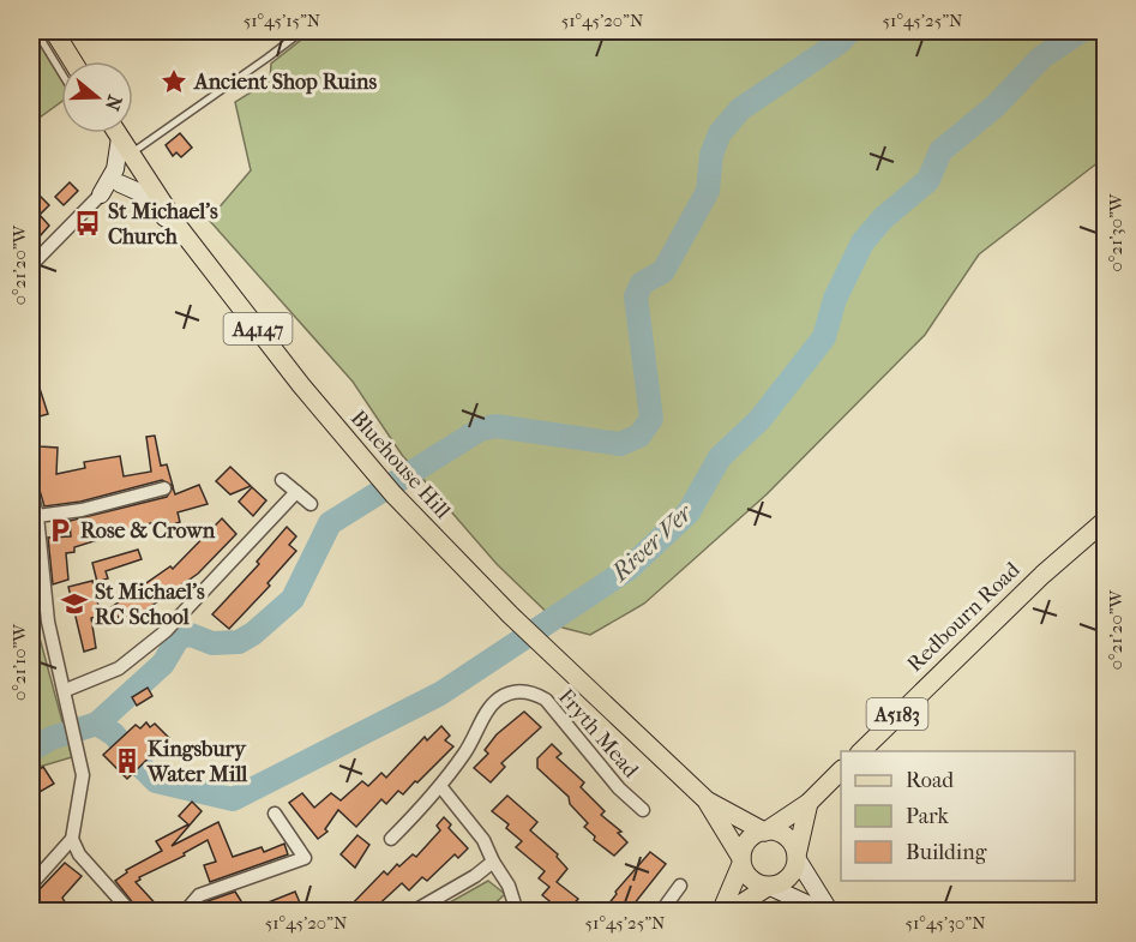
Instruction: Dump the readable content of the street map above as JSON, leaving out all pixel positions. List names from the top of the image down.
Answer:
{
  "streets": {
    "main road": [
      "A4147",
      "Bluehouse Hill",
      "Redbourn Road",
      "A5183"
    ],
    "street": ["Fryth Mead"]
  },
  "water": ["River Ver"],
  "places": {
    "place": ["Ancient Shop Ruins"],
    "bus stop": ["St Michael's Church"],
    "parking": ["Rose & Crown"],
    "school or university": ["St Michael's RC School"],
    "building": ["Kingsbury Water Mill"]
  },
  "legend": ["Road", "Park", "Building"],
  "north": "right",
  "coordinates": [
    "51°45'15\"N",
    "51°45'20\"N",
    "51°45'25\"N",
    "0°21'30\"W",
    "0°21'20\"W",
    "0°21'10\"W",
    "51°45'30\"N"
  ]
}
